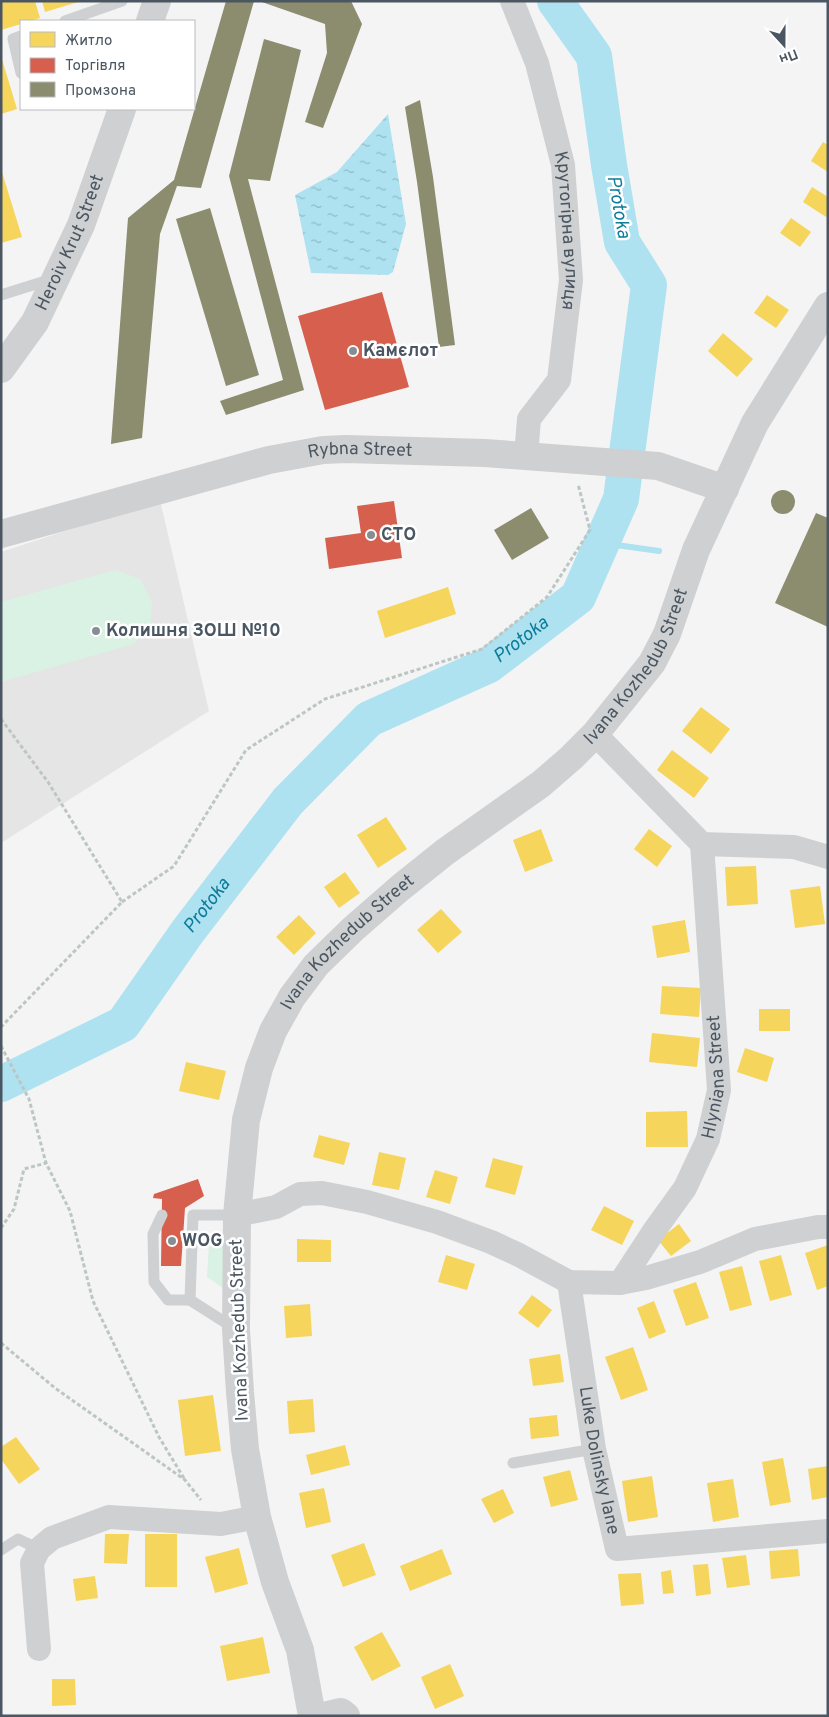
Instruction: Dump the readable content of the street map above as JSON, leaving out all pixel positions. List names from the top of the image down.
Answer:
{
  "streets": {
    "street": [
      "Крутогірна вулиця",
      "Heroiv Krut Street",
      "Rybna Street",
      "Ivana Kozhedub Street",
      "Hlyniana Street",
      "Luke Dolinsky lane"
    ]
  },
  "crossings": [
    ["Крутогірна вулиця", "Rybna Street"],
    ["Rybna Street", "Ivana Kozhedub Street"]
  ],
  "water": ["Protoka"],
  "places": [
    "Камєлот",
    "СТО",
    "Колишня ЗОШ №10",
    "WOG"
  ],
  "legend": ["Житло", "Торгівля", "Промзона"],
  "north": "bottom"
}
